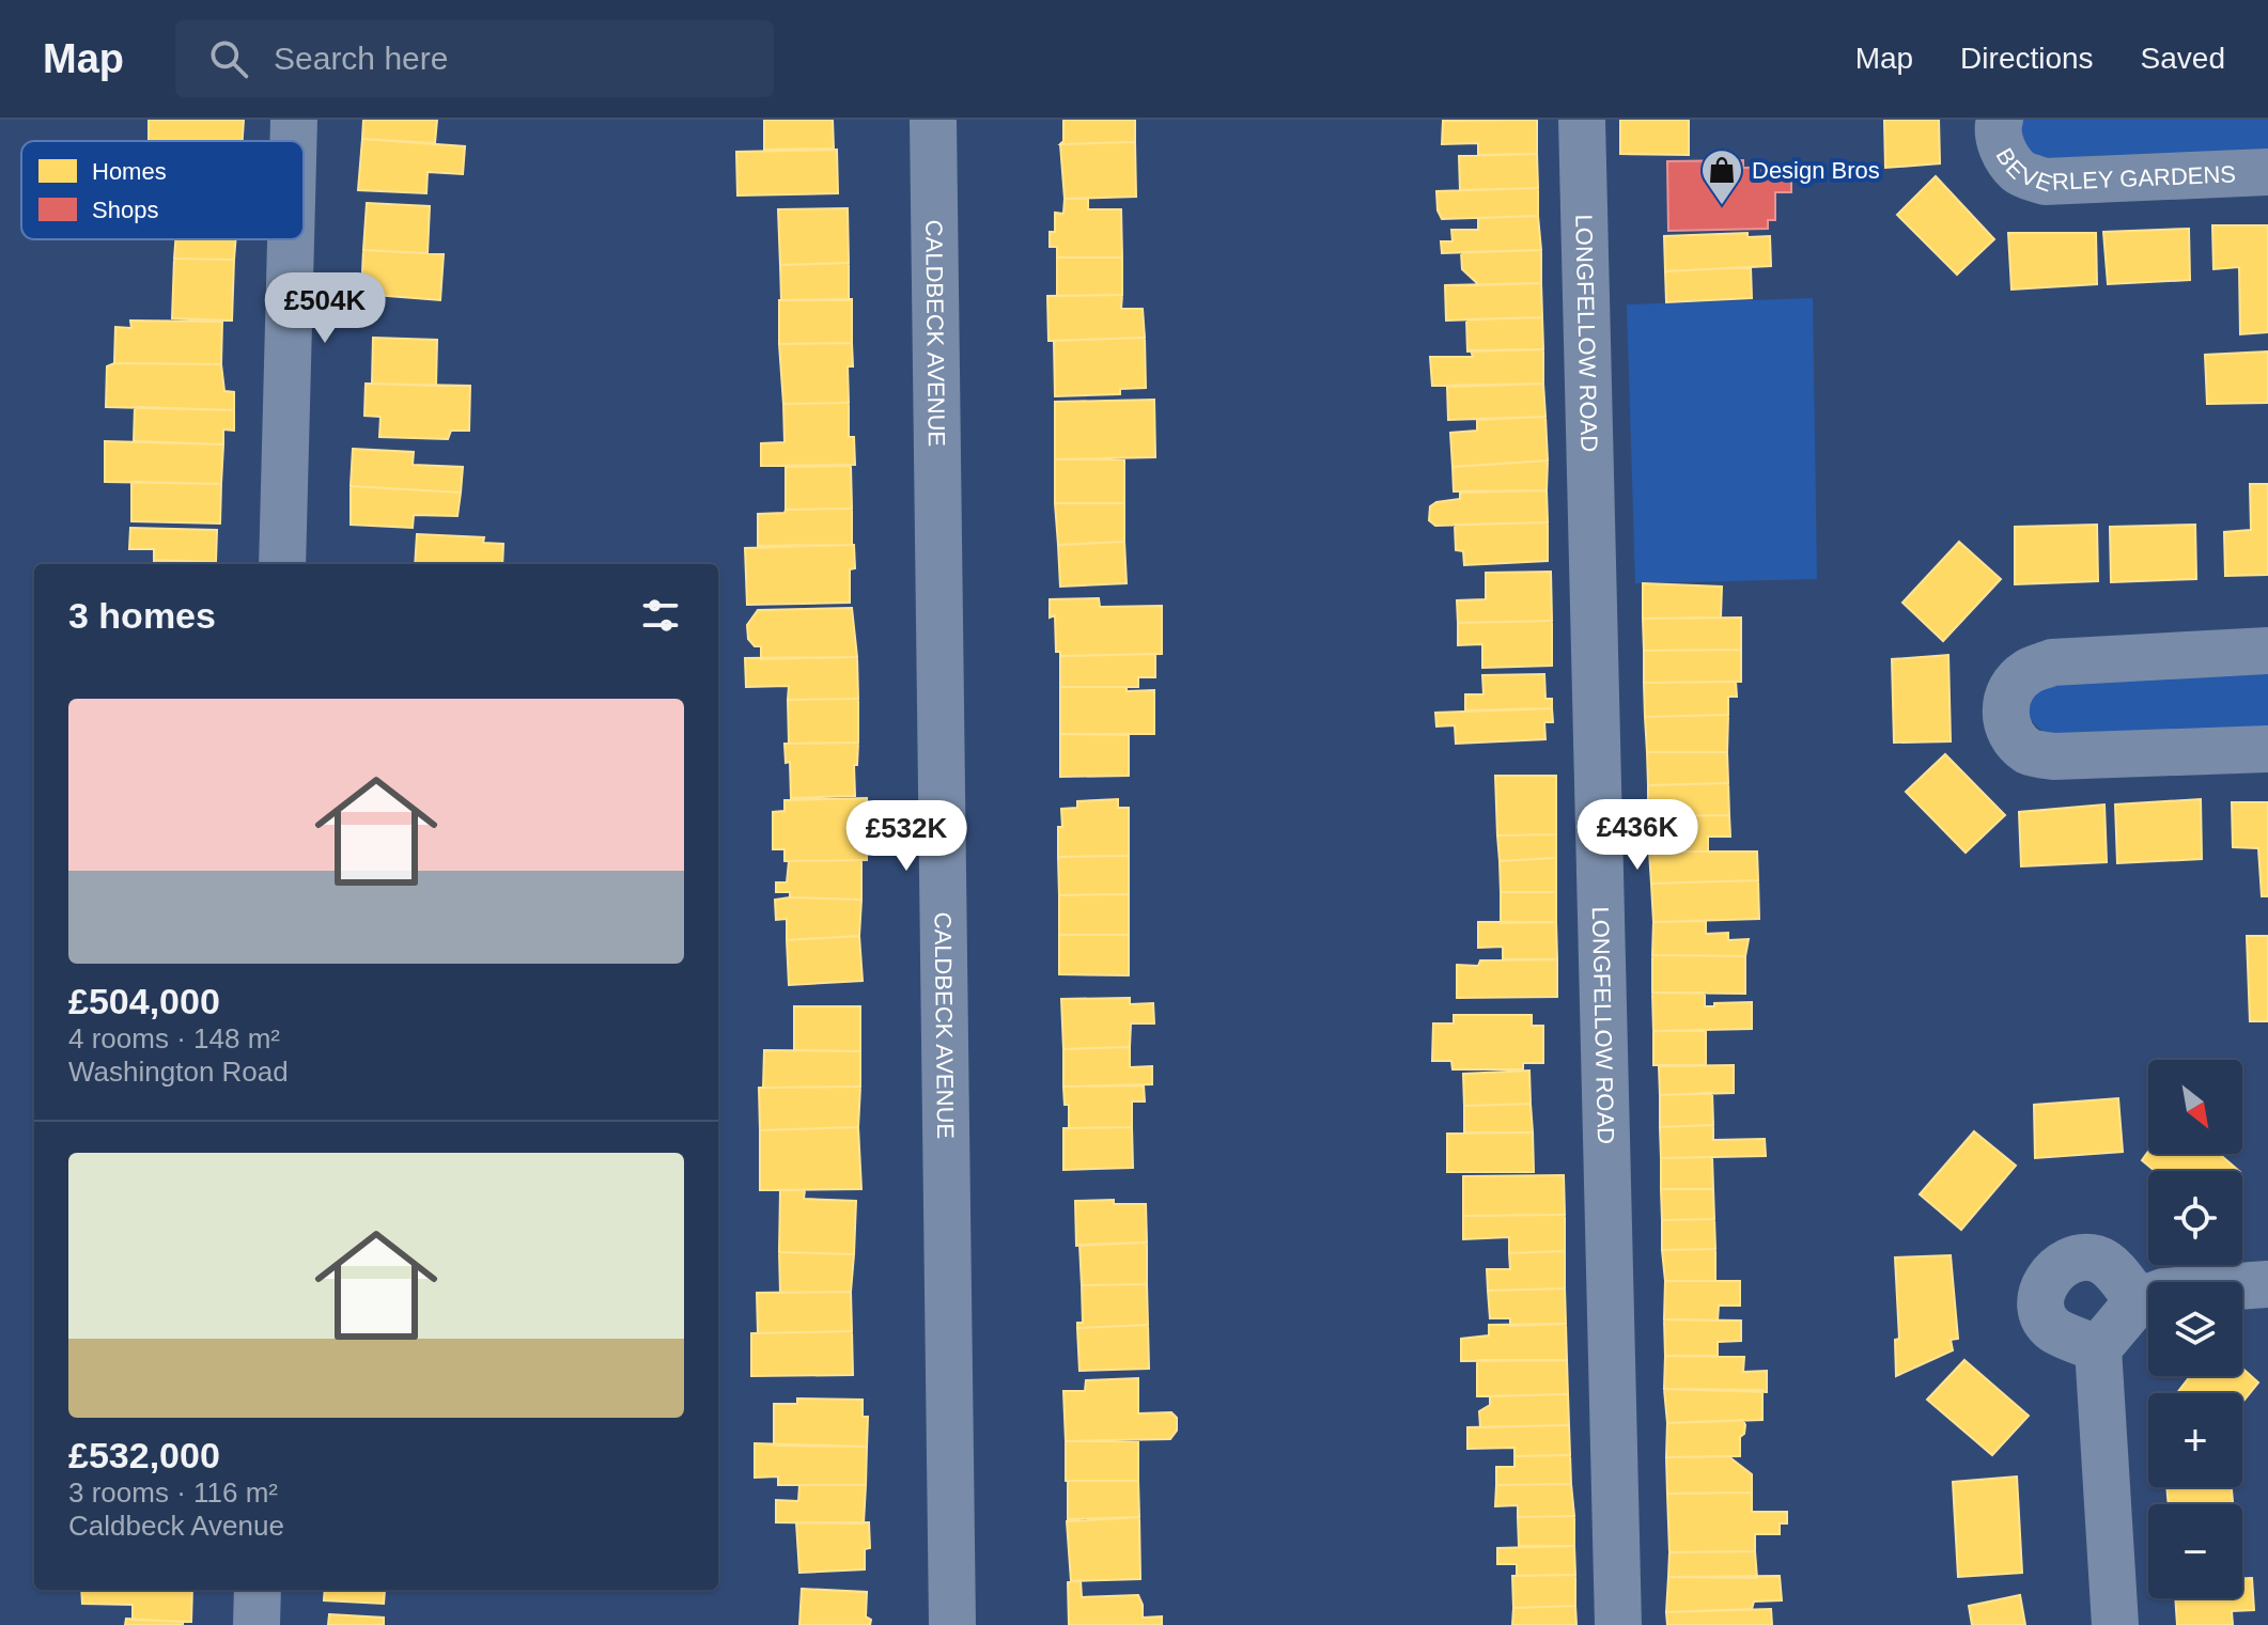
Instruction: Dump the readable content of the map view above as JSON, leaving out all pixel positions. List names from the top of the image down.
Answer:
{
  "streets": {
    "street": ["BEVERLEY GARDENS", "CALDBECK AVENUE", "LONGFELLOW ROAD"]
  },
  "places": {
    "shop": ["Design Bros"]
  },
  "legend": ["Homes", "Shops"],
  "north": "bottom right",
  "page": {
    "header": "Map",
    "search": "Search here",
    "nav": ["Map", "Directions", "Saved"],
    "price": ["£504K", "£436K", "£532K"],
    "heading": "3 homes",
    "list": [
      {
        "name": "£504,000",
        "note": "4 rooms · 148 m² · Washington Road"
      },
      {
        "name": "£532,000",
        "note": "3 rooms · 116 m² · Caldbeck Avenue"
      }
    ],
    "map_buttons": ["+", "−"]
  }
}
